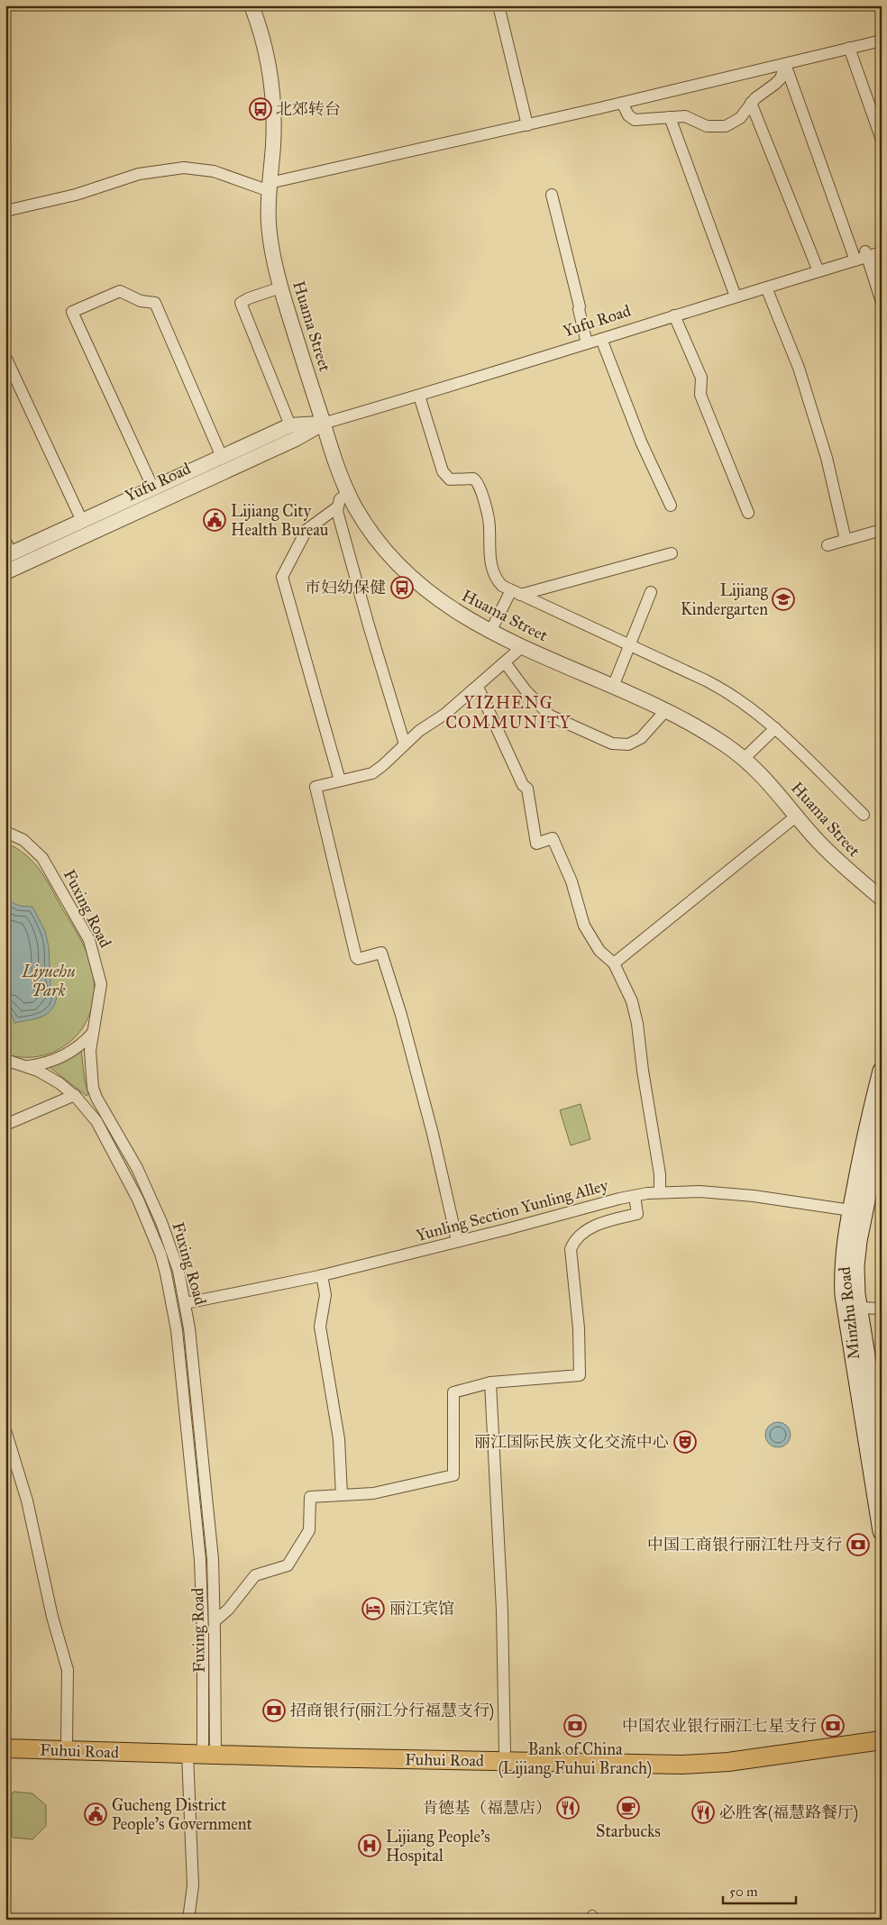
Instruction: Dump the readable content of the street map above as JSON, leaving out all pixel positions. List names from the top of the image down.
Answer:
{
  "streets": {
    "main road": ["Minzhu Road", "Fuhui Road"],
    "street": [
      "Yufu Road",
      "Huama Street",
      "Fuxing Road",
      "Yunling Section Yunling Alley"
    ]
  },
  "crossings": [
    ["Yufu Road", "Huama Street"],
    ["Fuxing Road", "Yunling Section Yunling Alley"],
    ["Fuxing Road", "Fuhui Road"],
    ["Yunling Section Yunling Alley", "Minzhu Road"]
  ],
  "districts": ["YIZHENG COMMUNITY"],
  "parks": ["Liyuehu Park"],
  "places": {
    "bus stop": ["北郊转台", "市妇幼保健"],
    "public building": ["Lijiang City Health Bureau", "Gucheng District People's Government"],
    "school or university": ["Lijiang Kindergarten"],
    "theatre": ["丽江国际民族文化交流中心"],
    "bank": [
      "中国工商银行丽江牡丹支行",
      "招商银行(丽江分行福慧支行)",
      "Bank of China (Lijiang Fuhui Branch)",
      "中国农业银行丽江七星支行"
    ],
    "hotel": ["丽江宾馆"],
    "restaurant": ["肯德基（福慧店）", "必胜客(福慧路餐厅)"],
    "cafe": ["Starbucks"],
    "hospital": ["Lijiang People's Hospital"]
  },
  "scale_bar": "50 m"
}
